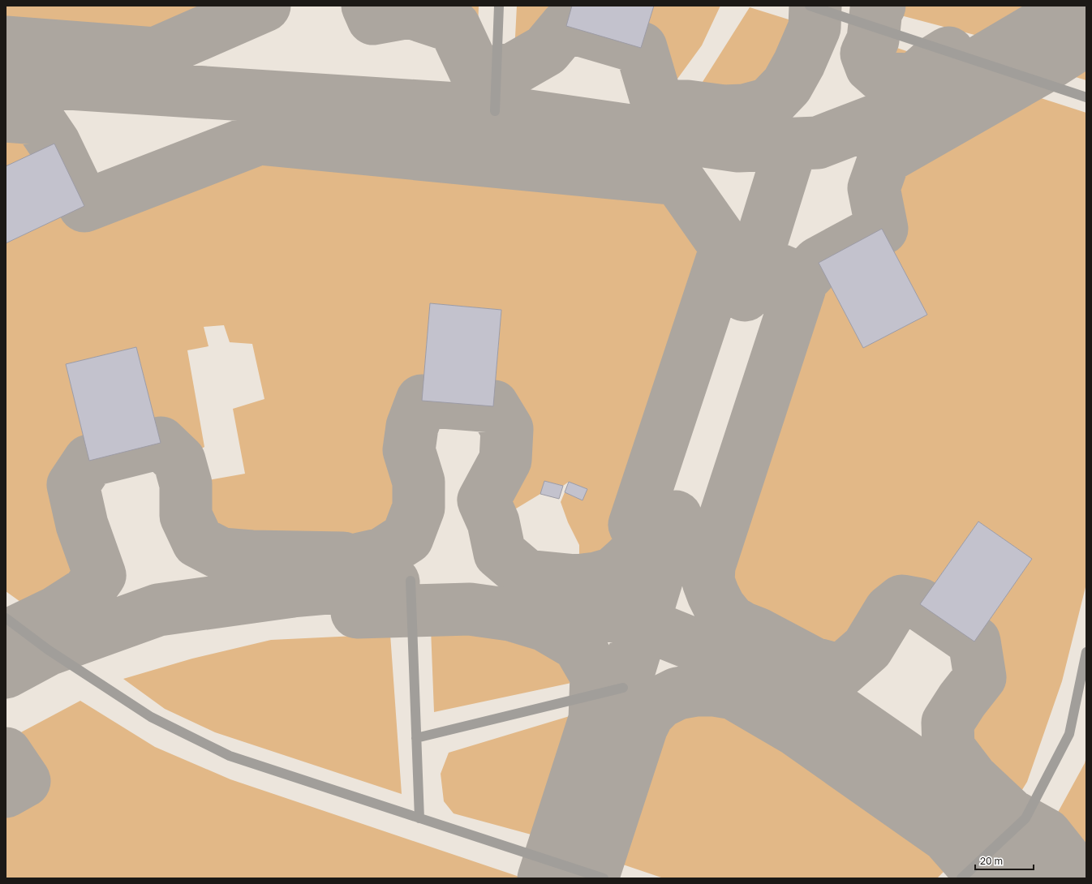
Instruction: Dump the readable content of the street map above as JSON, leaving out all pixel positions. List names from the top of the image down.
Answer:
{
  "scale_bar": "20 m"
}
